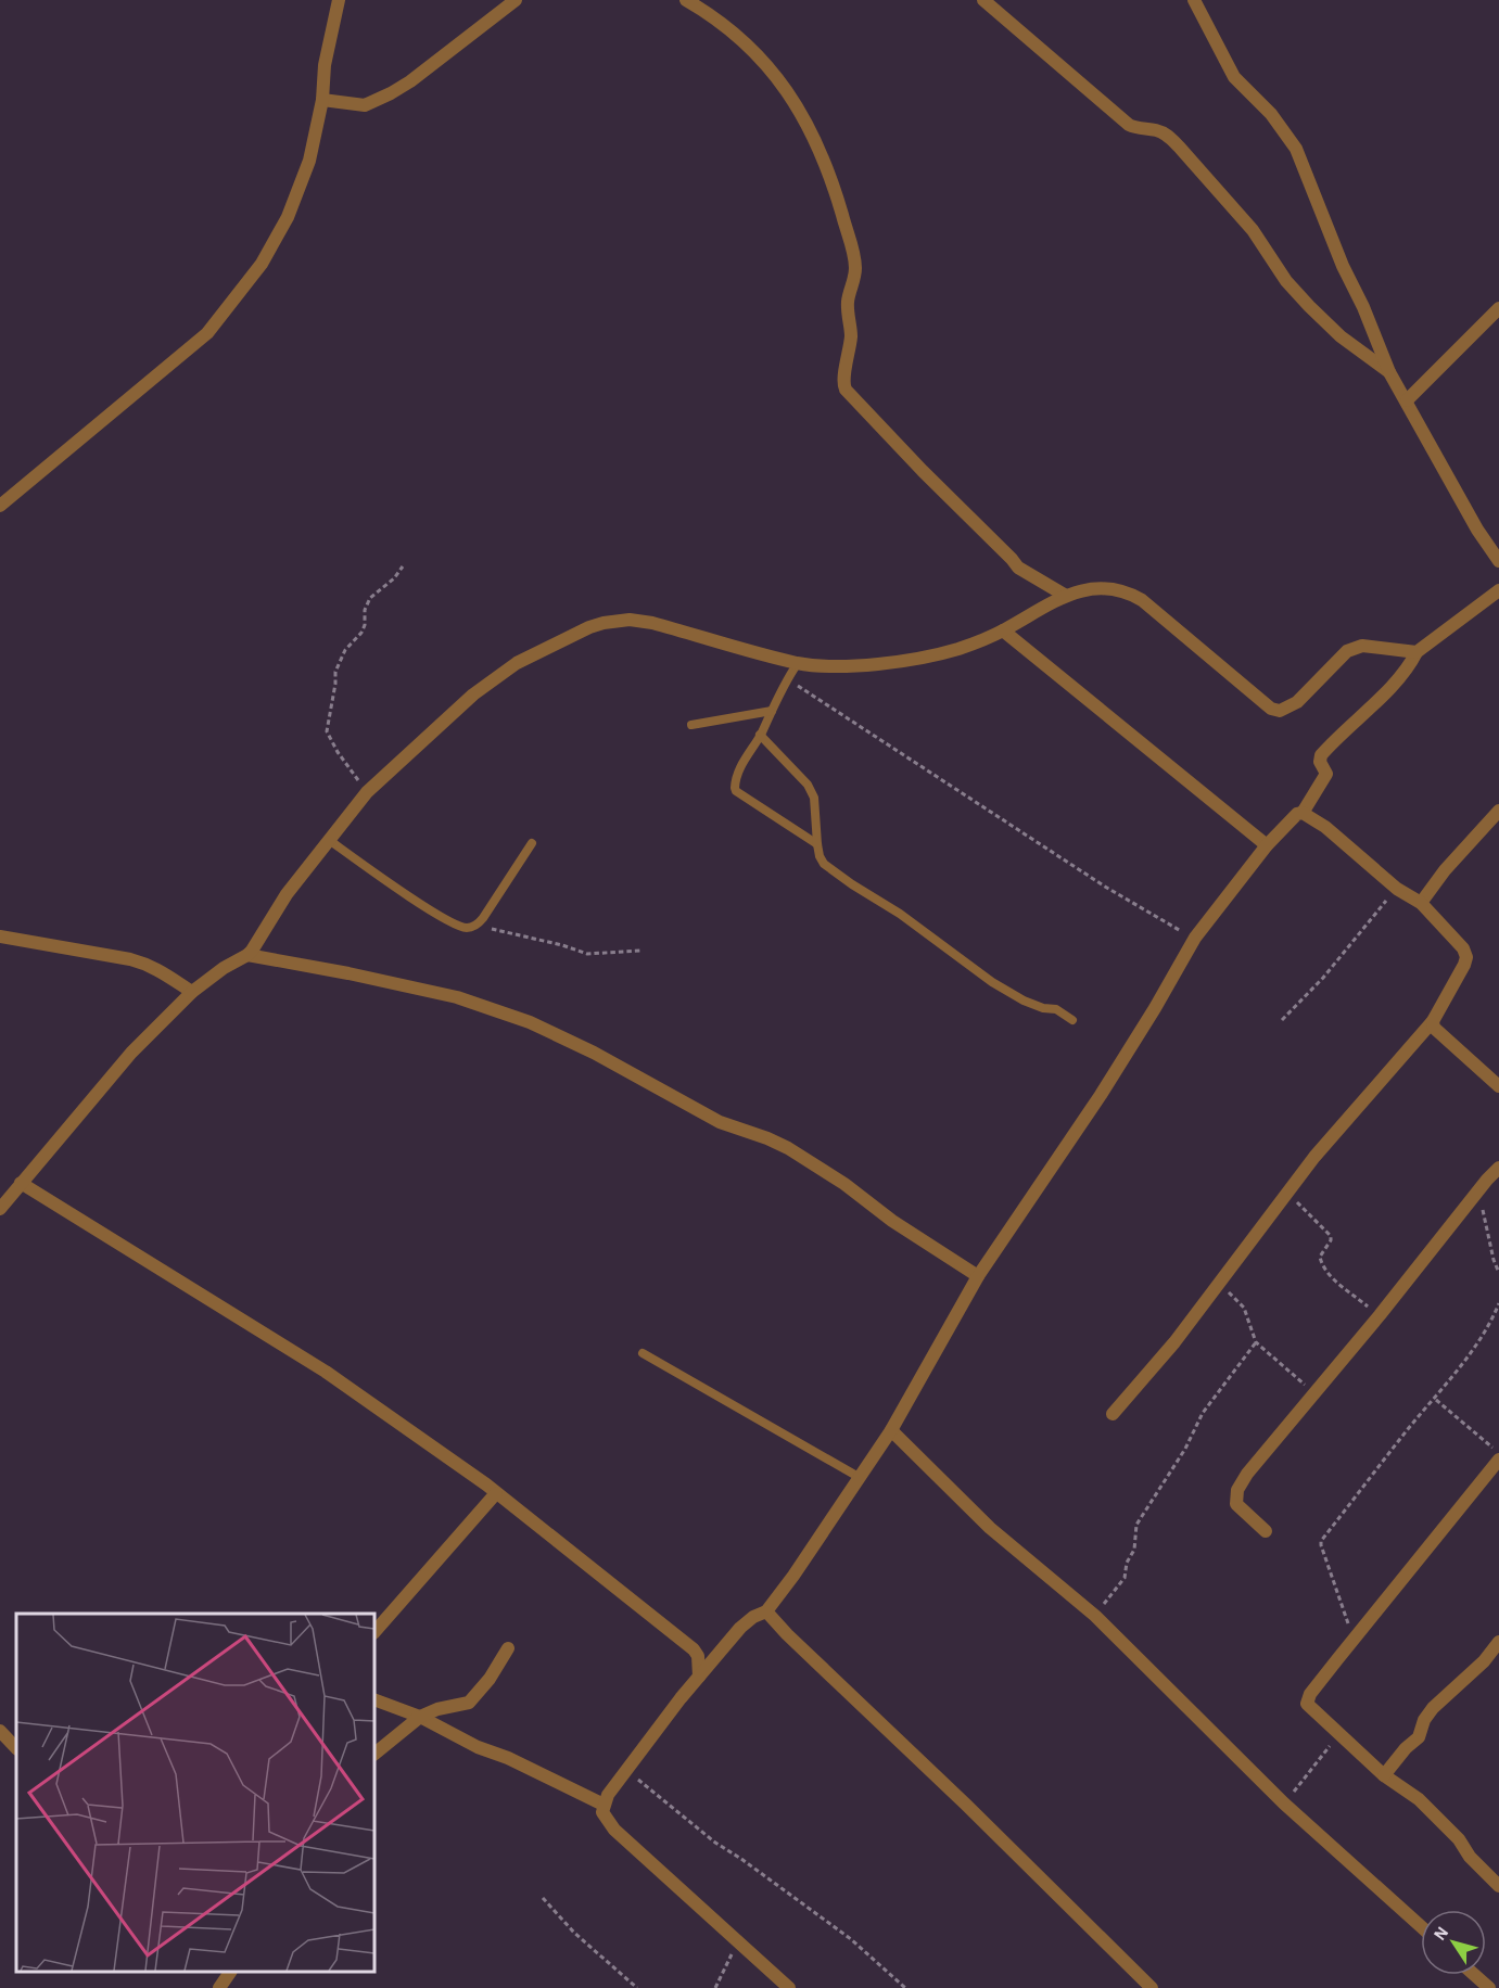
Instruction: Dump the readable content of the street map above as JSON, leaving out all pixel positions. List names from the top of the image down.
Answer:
{
  "north": "top left"
}
